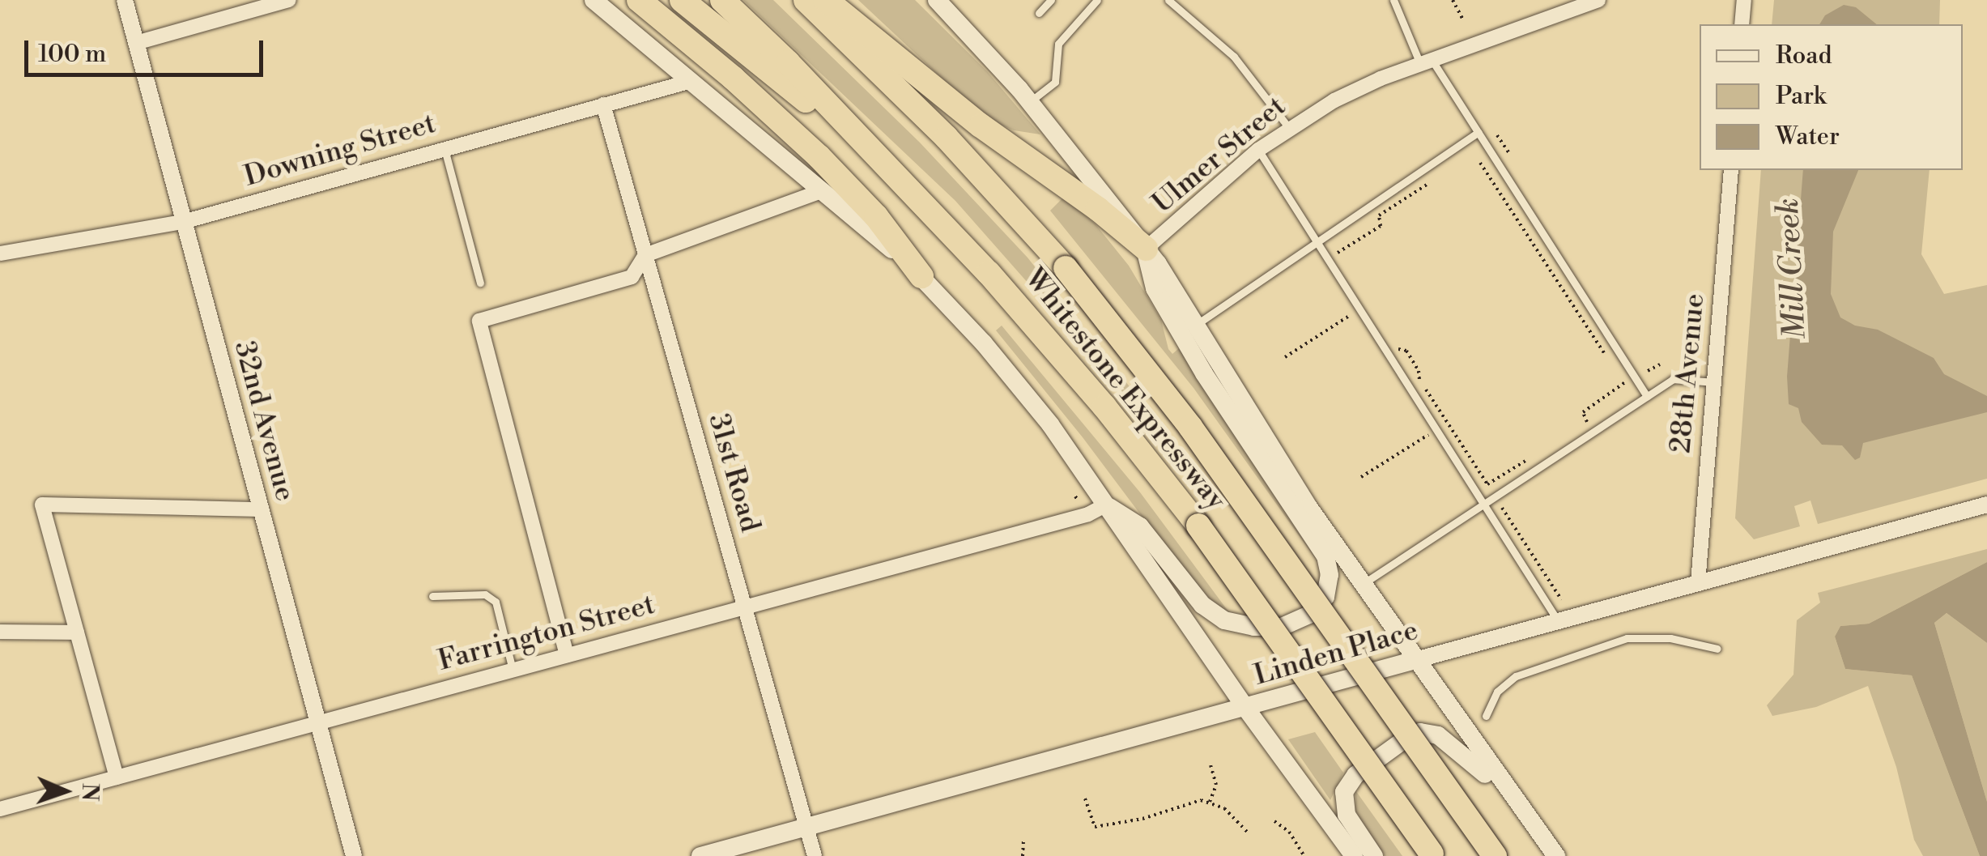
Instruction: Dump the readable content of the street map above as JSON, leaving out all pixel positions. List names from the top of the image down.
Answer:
{
  "streets": {
    "highway": ["Whitestone Expressway"],
    "main road": ["Linden Place"],
    "street": [
      "Downing Street",
      "Ulmer Street",
      "28th Avenue",
      "32nd Avenue",
      "31st Road",
      "Farrington Street"
    ]
  },
  "crossings": [
    ["Downing Street", "32nd Avenue"],
    ["Downing Street", "31st Road"],
    ["28th Avenue", "Linden Place"],
    ["32nd Avenue", "Farrington Street"],
    ["31st Road", "Farrington Street"],
    ["31st Road", "Linden Place"]
  ],
  "water": ["Mill Creek"],
  "legend": ["Road", "Park", "Water"],
  "scale_bar": "100 m",
  "north": "right"
}
